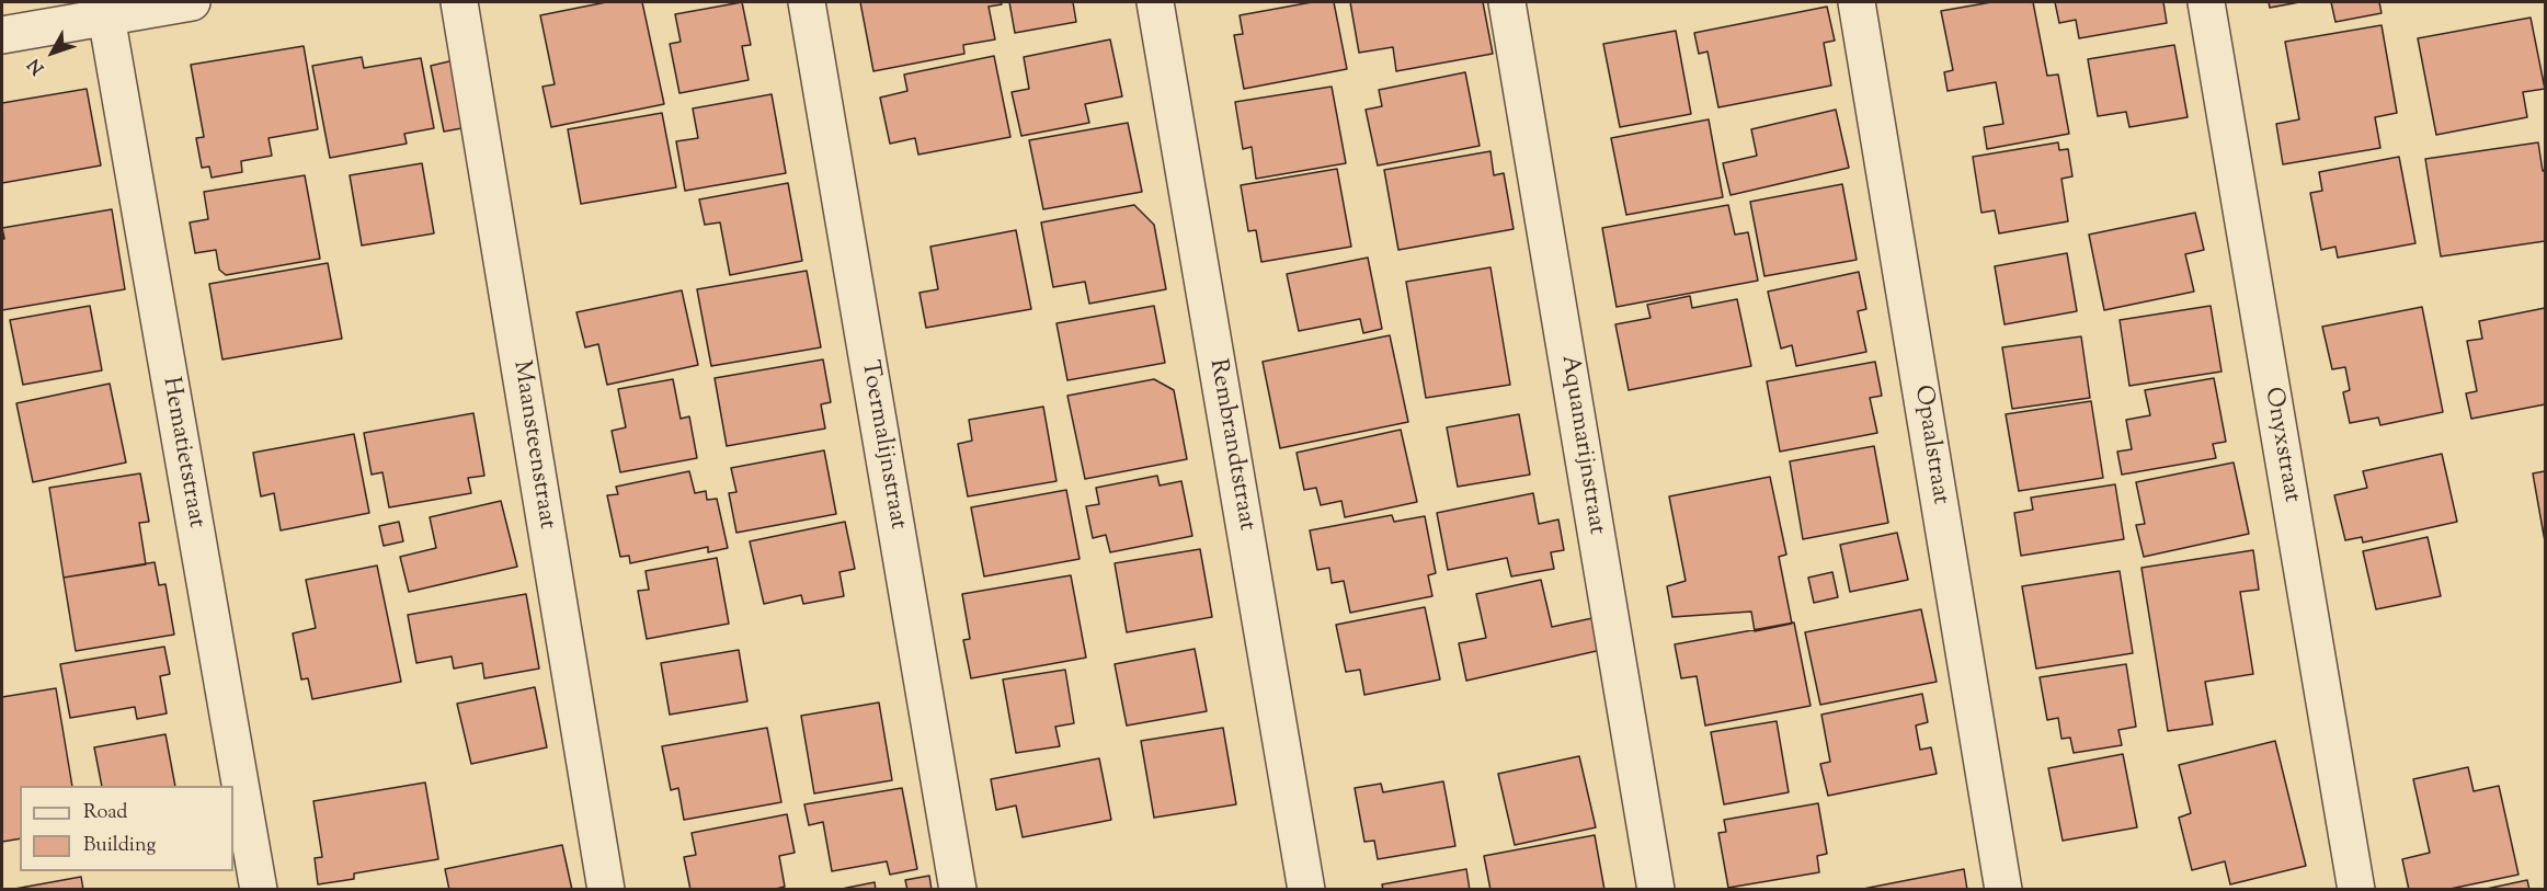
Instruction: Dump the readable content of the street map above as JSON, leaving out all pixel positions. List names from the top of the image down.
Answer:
{
  "streets": {
    "street": [
      "Maansteenstraat",
      "Toermalijnstraat",
      "Rembrandtstraat",
      "Aquamarijnstraat",
      "Opaalstraat",
      "Onyxstraat",
      "Hematietstraat"
    ]
  },
  "legend": ["Road", "Building"],
  "north": "bottom left"
}
